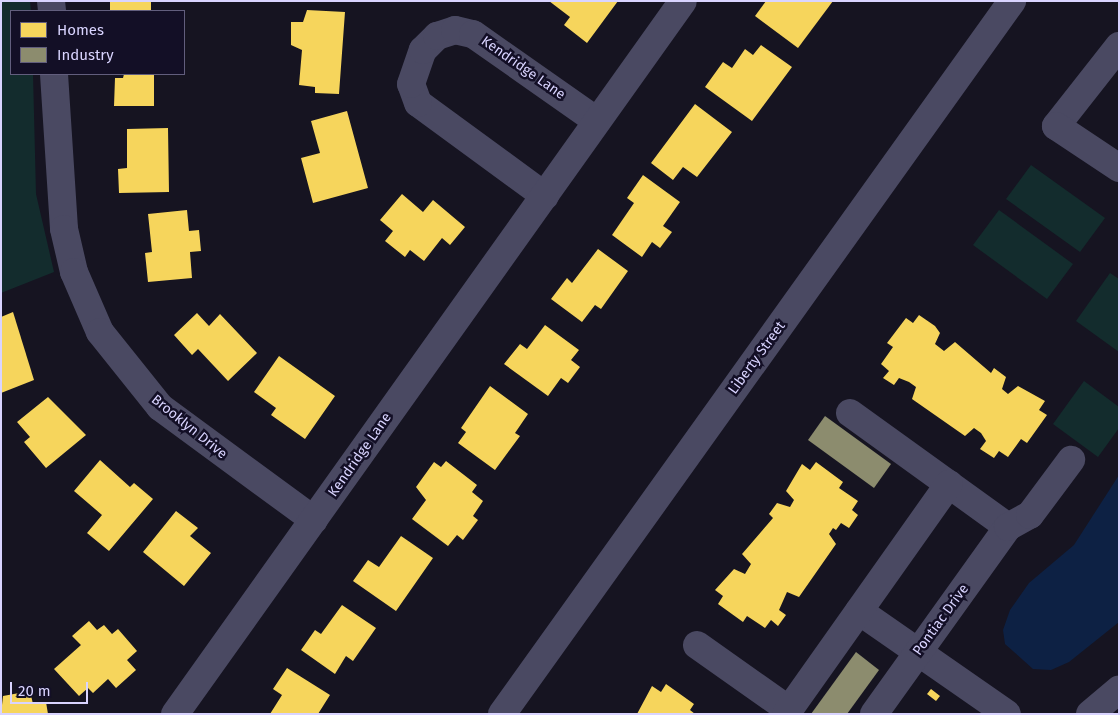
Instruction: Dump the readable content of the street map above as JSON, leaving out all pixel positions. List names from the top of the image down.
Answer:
{
  "streets": {
    "street": [
      "Kendridge Lane",
      "Liberty Street",
      "Brooklyn Drive",
      "Pontiac Drive"
    ]
  },
  "crossings": [
    ["Kendridge Lane", "Brooklyn Drive"]
  ],
  "legend": ["Homes", "Industry"],
  "scale_bar": "20 m"
}
